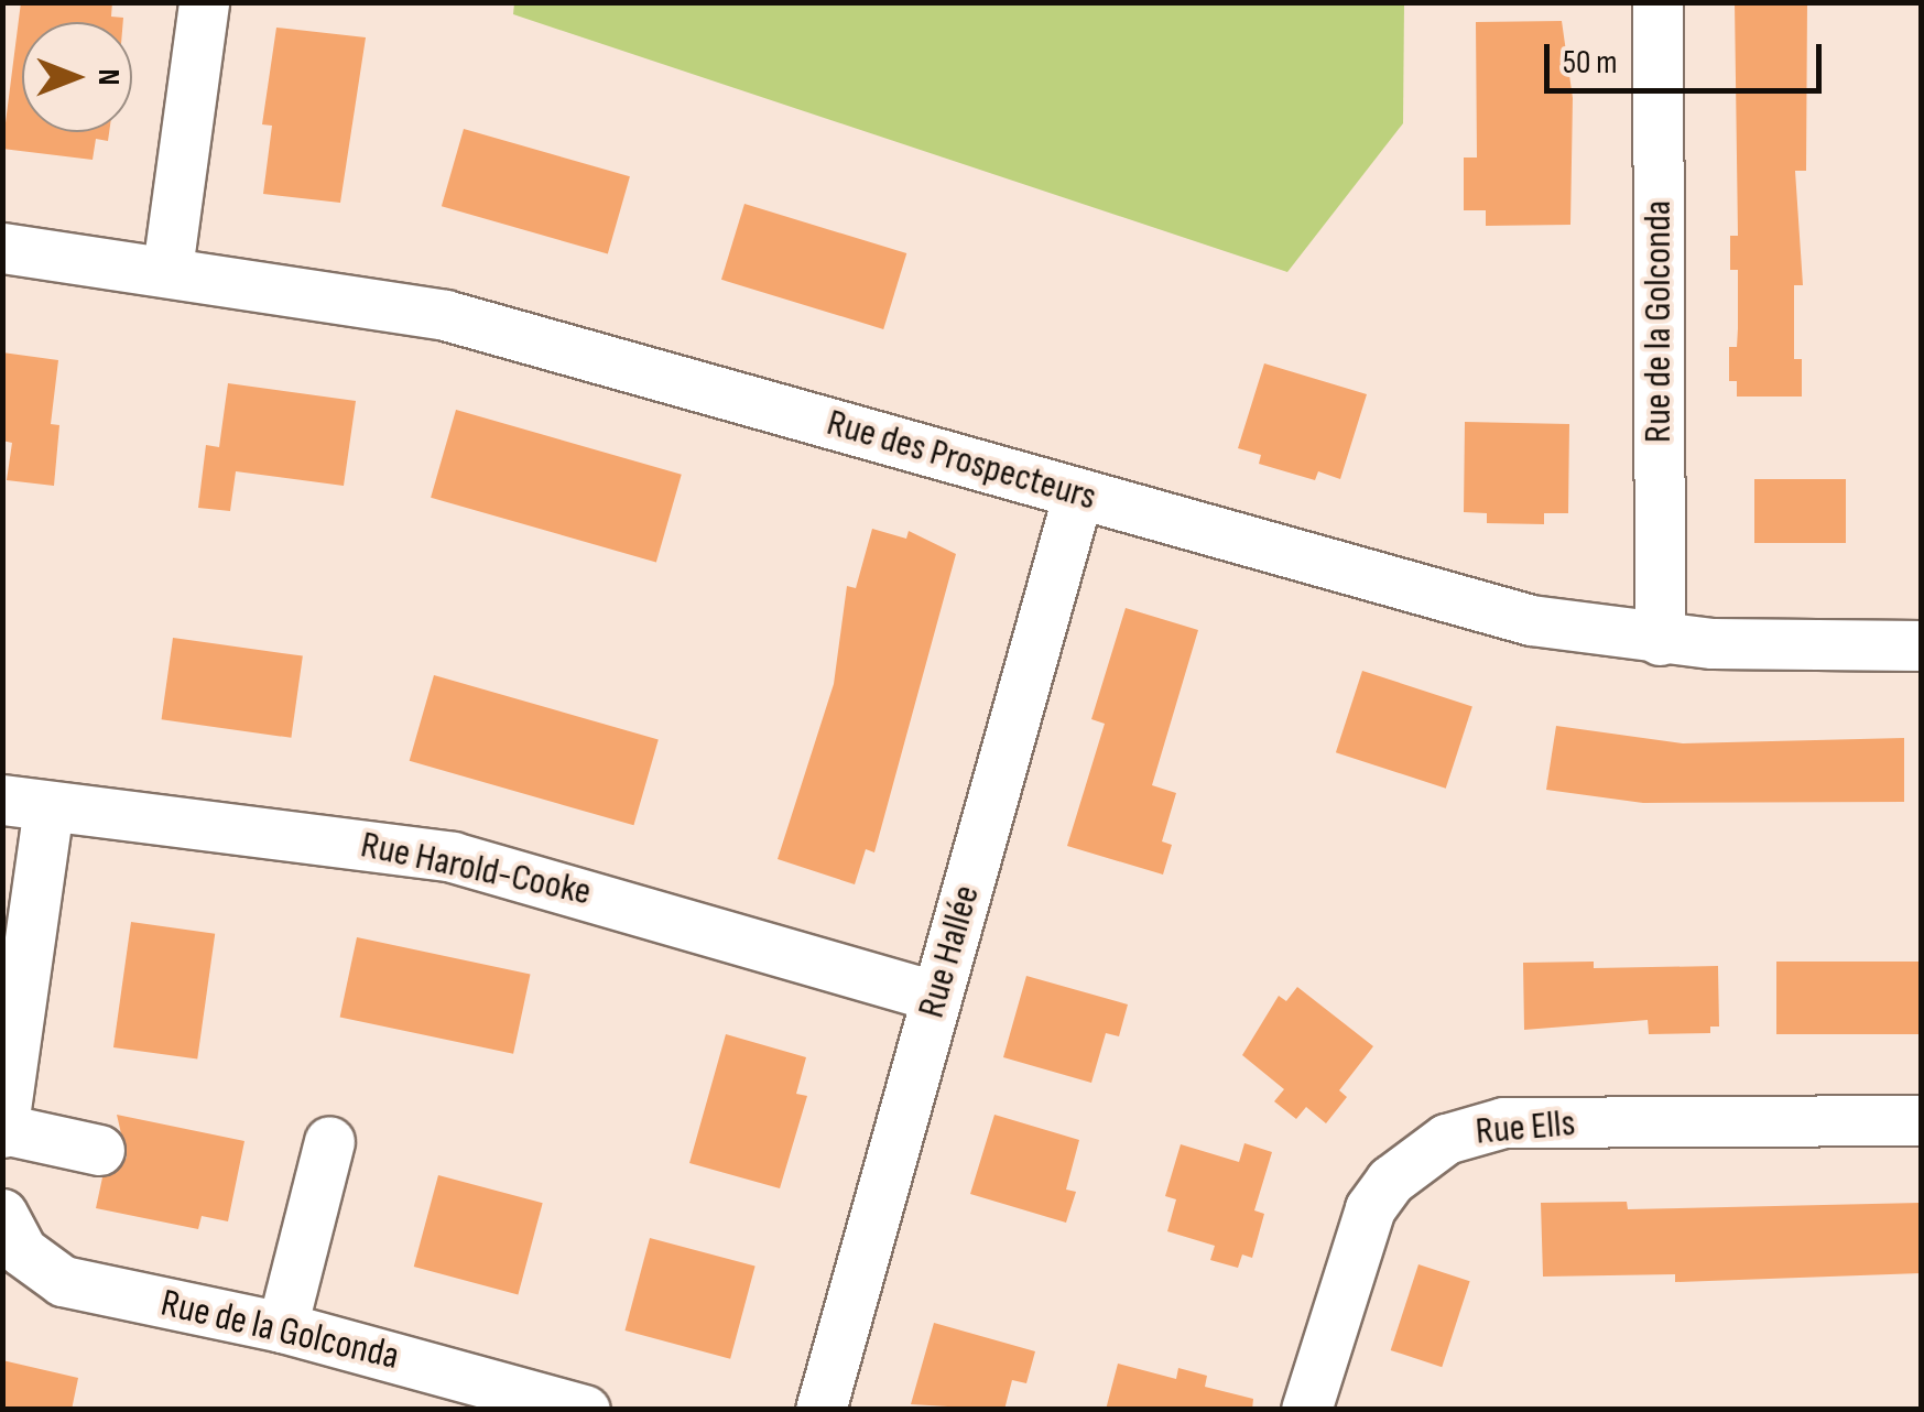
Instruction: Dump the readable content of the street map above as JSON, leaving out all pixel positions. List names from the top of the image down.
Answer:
{
  "streets": {
    "street": [
      "Rue de la Golconda",
      "Rue des Prospecteurs",
      "Rue Harold-Cooke",
      "Rue Hallée",
      "Rue Ells"
    ]
  },
  "crossings": [
    ["Rue de la Golconda", "Rue des Prospecteurs"],
    ["Rue des Prospecteurs", "Rue Hallée"],
    ["Rue Harold-Cooke", "Rue Hallée"]
  ],
  "scale_bar": "50 m",
  "north": "right"
}
